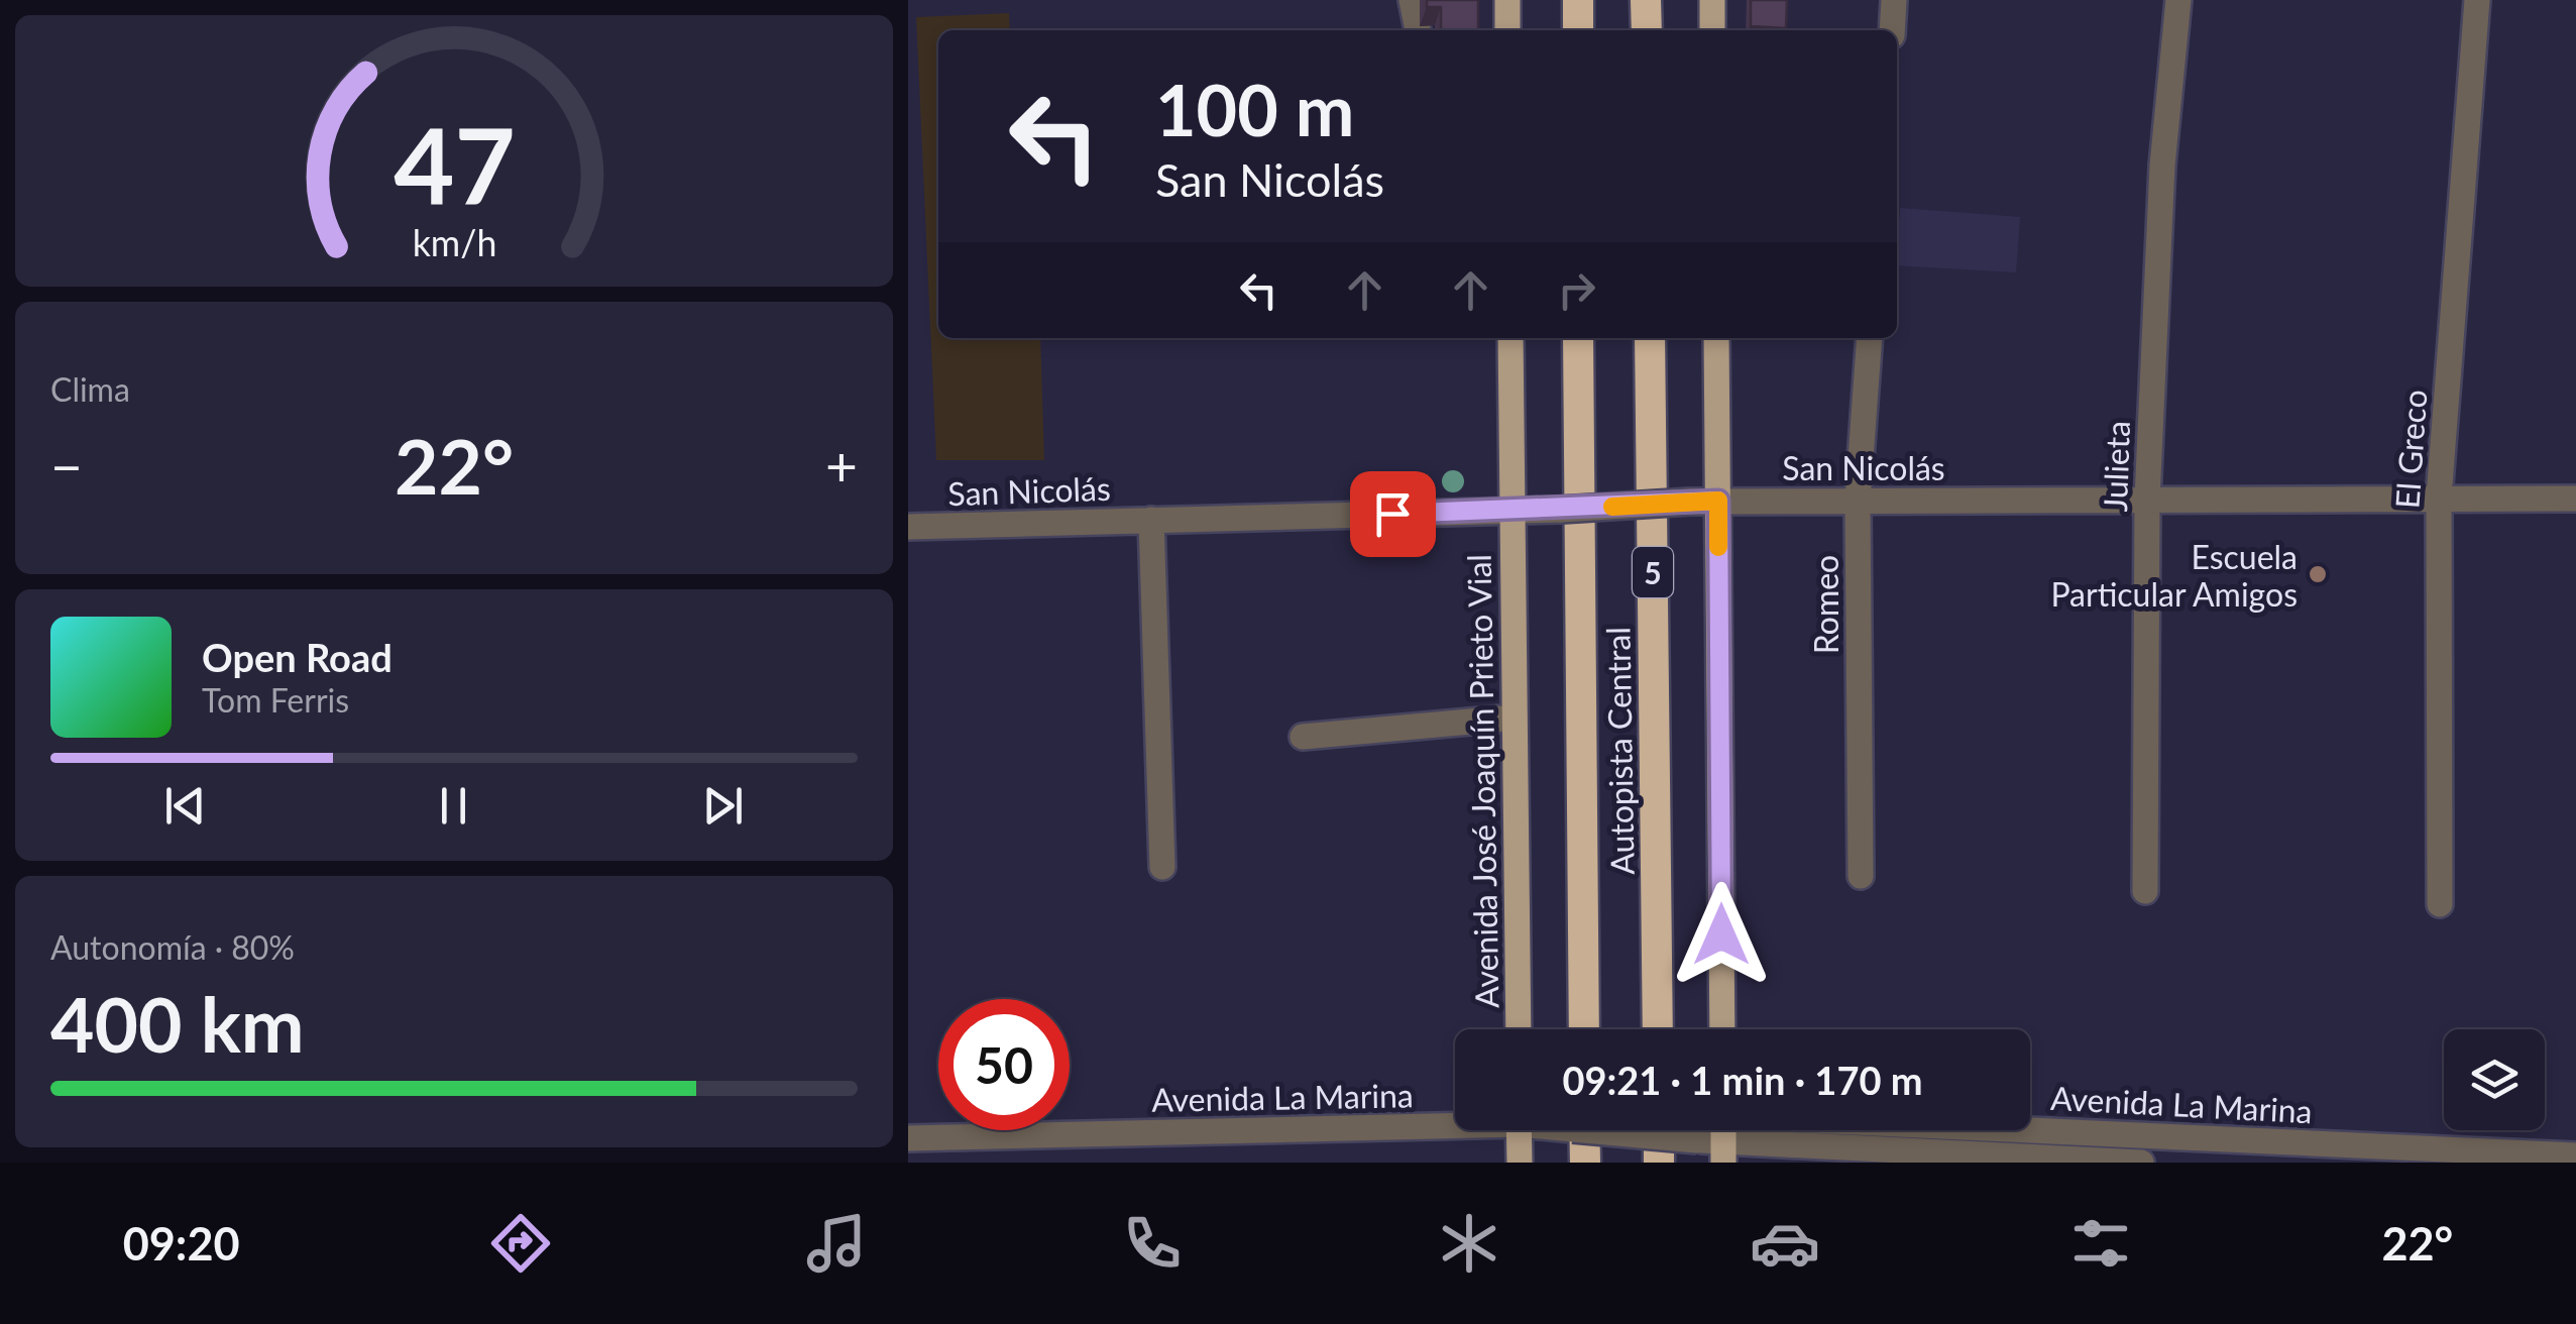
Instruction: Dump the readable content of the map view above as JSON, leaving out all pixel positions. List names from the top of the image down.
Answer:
{
  "streets": {
    "highway": ["5", "Autopista Central"],
    "main road": ["Avenida José Joaquín Prieto Vial"],
    "street": [
      "El Greco",
      "Julieta",
      "San Nicolás",
      "Romeo",
      "Avenida La Marina"
    ]
  },
  "crossings": [
    ["El Greco", "San Nicolás"],
    ["Julieta", "San Nicolás"],
    ["San Nicolás", "Romeo"],
    ["San Nicolás", "Avenida José Joaquín Prieto Vial"]
  ],
  "places": ["Escuela Particular Amigos"],
  "page": {
    "turn": ["100 m", "San Nicolás"],
    "tile": [
      "Clima",
      ["Autonomía · 80%", "400 km"]
    ],
    "heat": ["−", "22°", "+"],
    "song": ["Open Road", "Tom Ferris"],
    "limit": "50",
    "trip": "09:21 · 1 min · 170 m",
    "tabs": ["09:20", "22°"],
    "gauge": ["47", "km/h"]
  }
}
